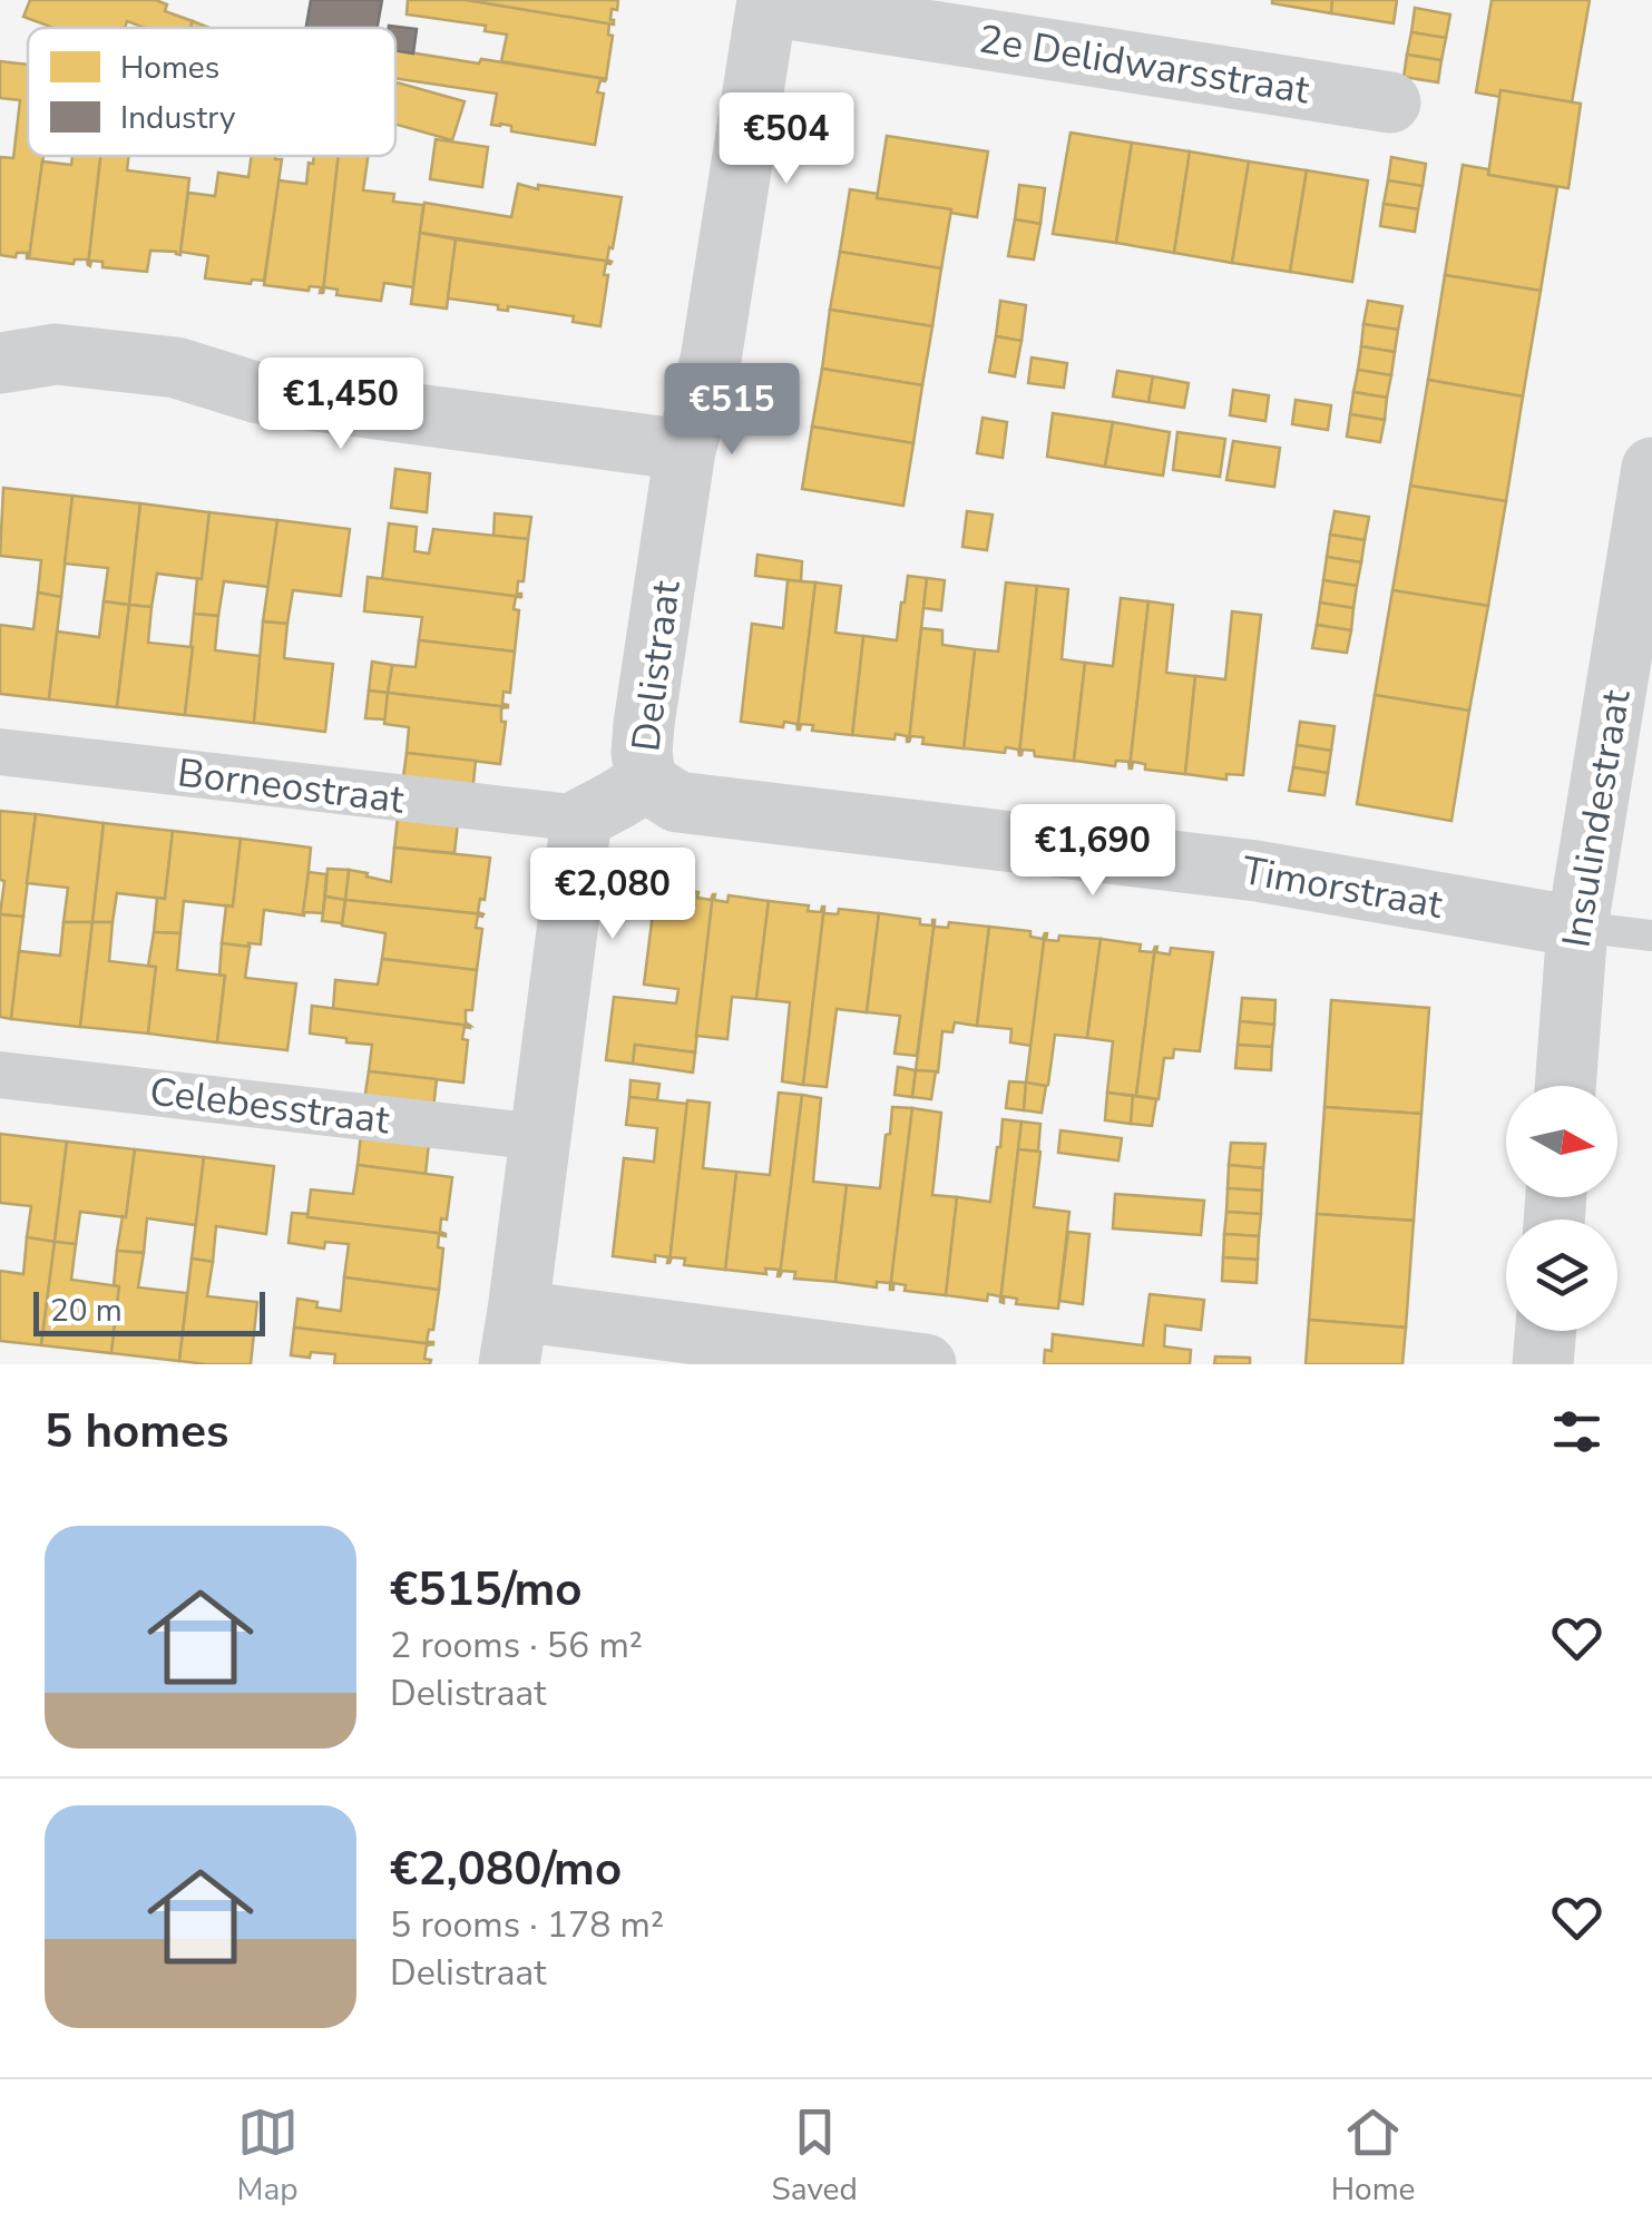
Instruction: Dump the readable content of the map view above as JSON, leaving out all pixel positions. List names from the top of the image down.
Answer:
{
  "streets": {
    "street": [
      "2e Delidwarsstraat",
      "Delistraat",
      "Borneostraat",
      "Insulindestraat",
      "Timorstraat",
      "Celebesstraat"
    ]
  },
  "crossings": [
    ["2e Delidwarsstraat", "Delistraat"],
    ["Delistraat", "Borneostraat"],
    ["Delistraat", "Timorstraat"],
    ["Insulindestraat", "Timorstraat"]
  ],
  "legend": ["Homes", "Industry"],
  "scale_bar": "20 m",
  "north": "right",
  "page": {
    "price": [
      "€504",
      "€1,450",
      "€515",
      "€1,690",
      "€2,080"
    ],
    "scale": "20 m",
    "heading": "5 homes",
    "list": [
      {
        "name": "€515/mo",
        "note": "2 rooms · 56 m² · Delistraat"
      },
      {
        "name": "€2,080/mo",
        "note": "5 rooms · 178 m² · Delistraat"
      }
    ],
    "tabs": ["Map", "Saved", "Home"]
  }
}
